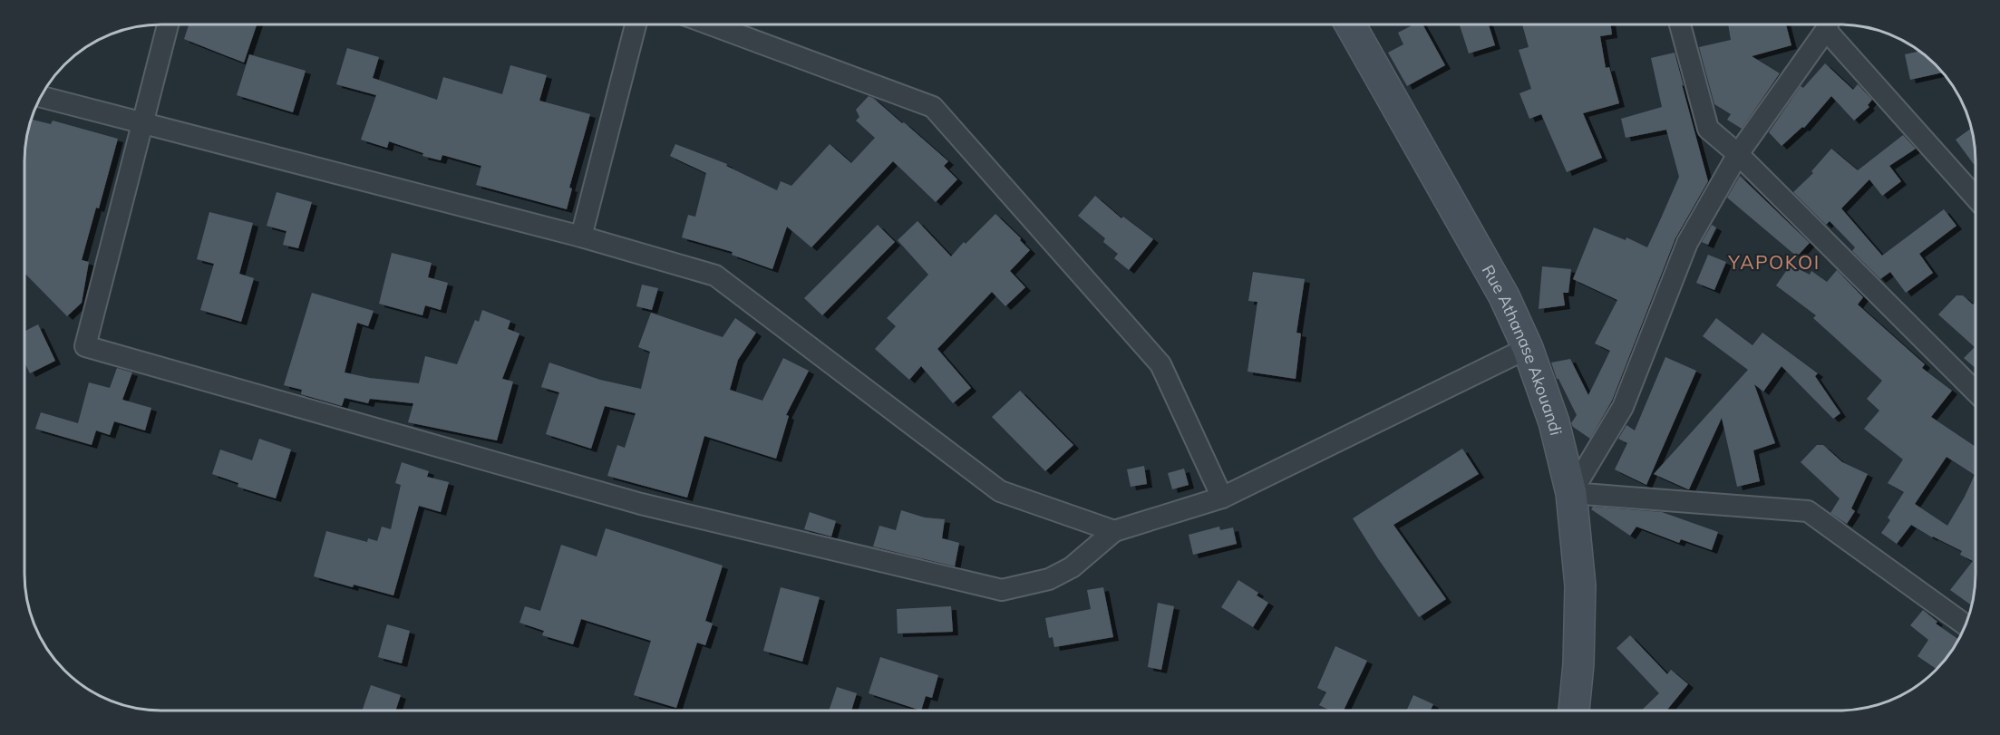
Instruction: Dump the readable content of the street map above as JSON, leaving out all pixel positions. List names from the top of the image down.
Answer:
{
  "streets": {
    "street": ["Rue Athanase Akouandi"]
  },
  "districts": ["YAPOKOI"]
}
